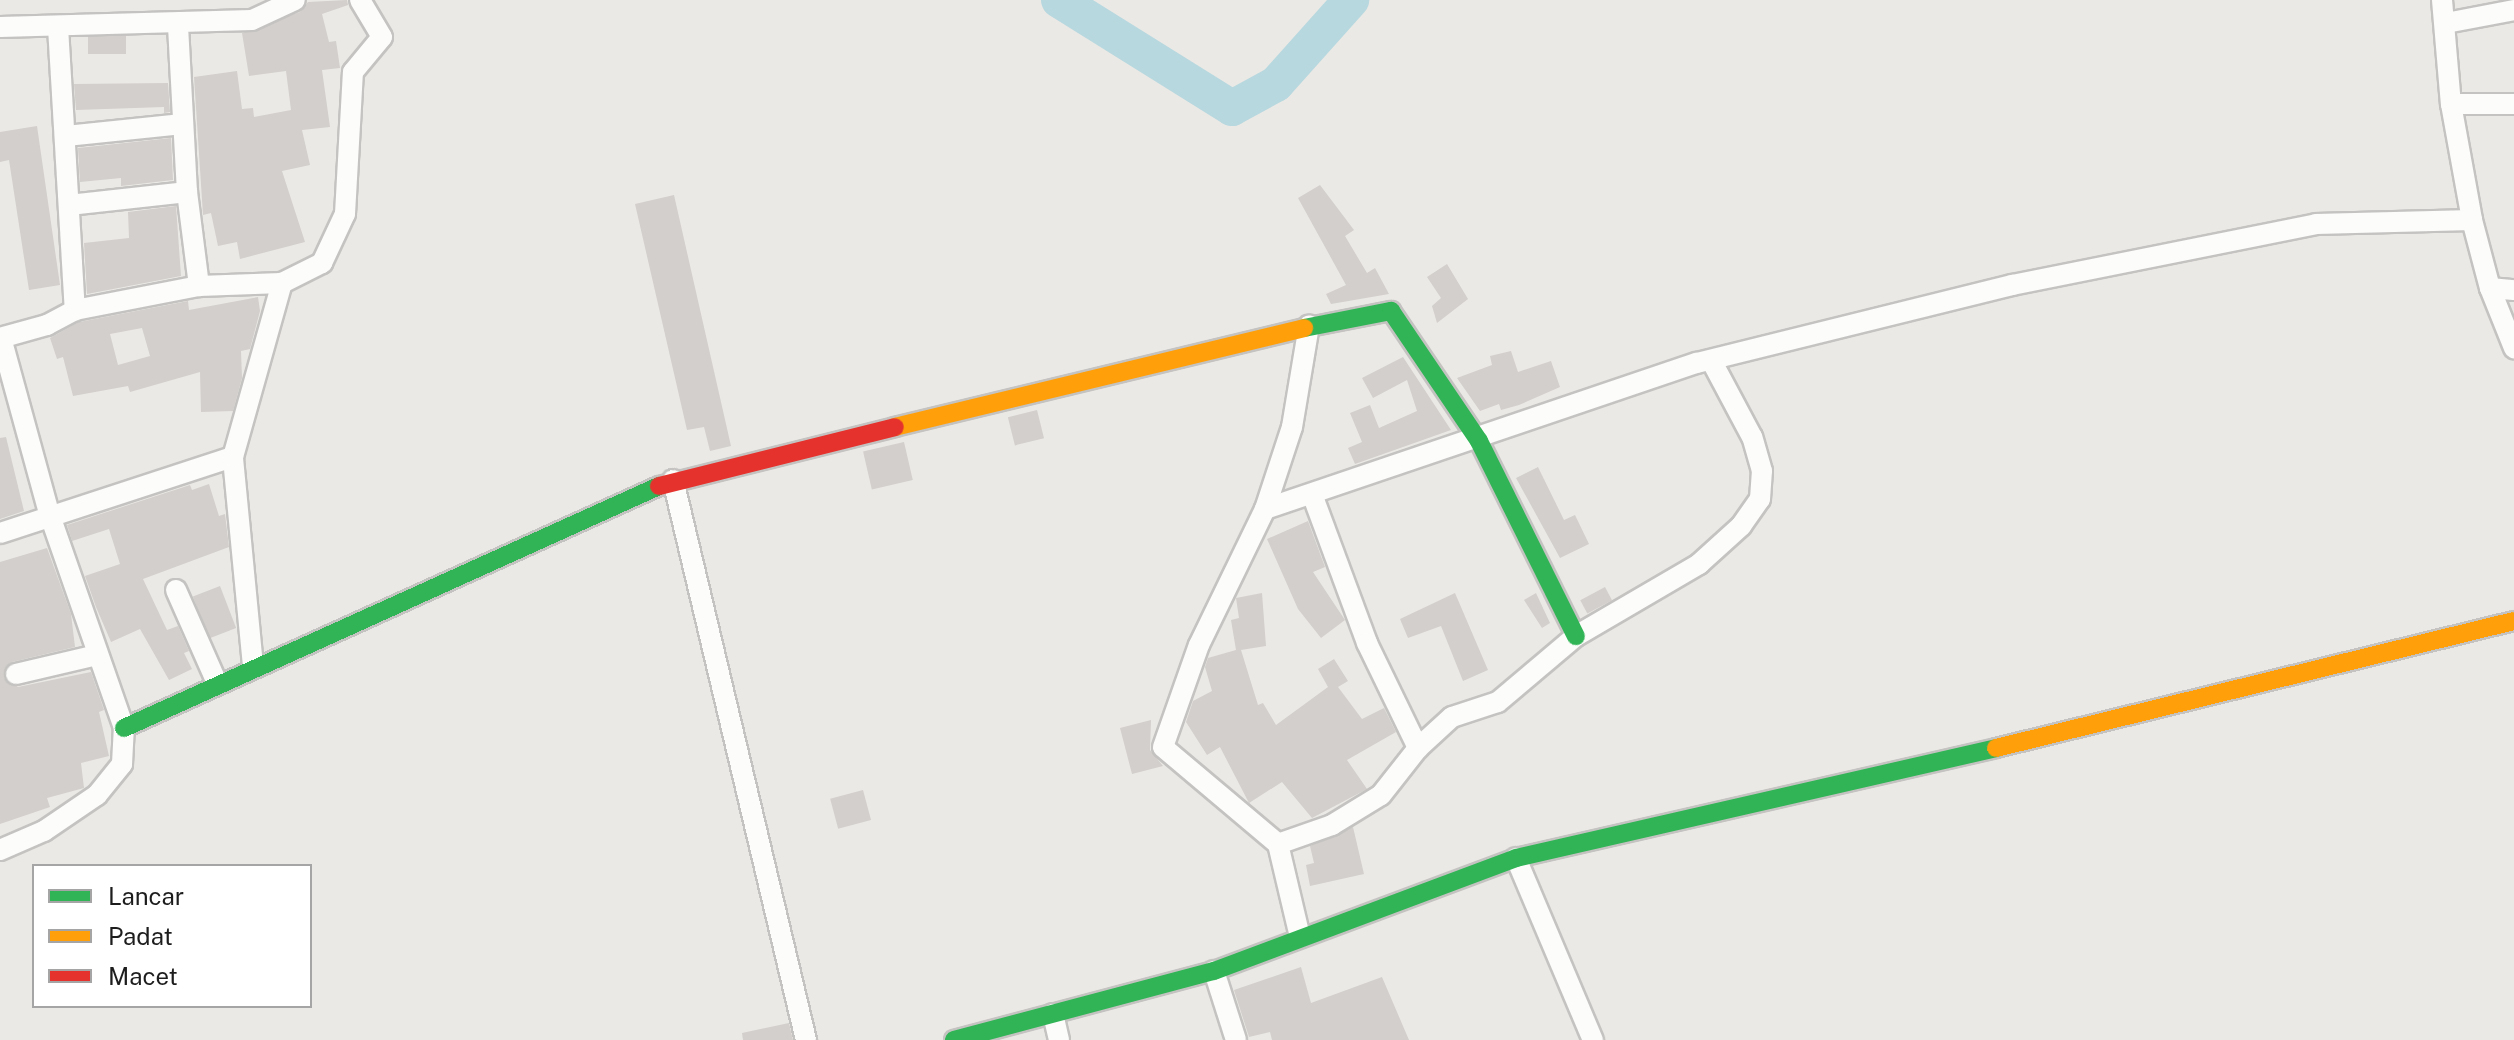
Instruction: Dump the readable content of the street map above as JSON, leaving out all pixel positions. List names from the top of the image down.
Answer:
{
  "legend": ["Lancar", "Padat", "Macet"]
}
